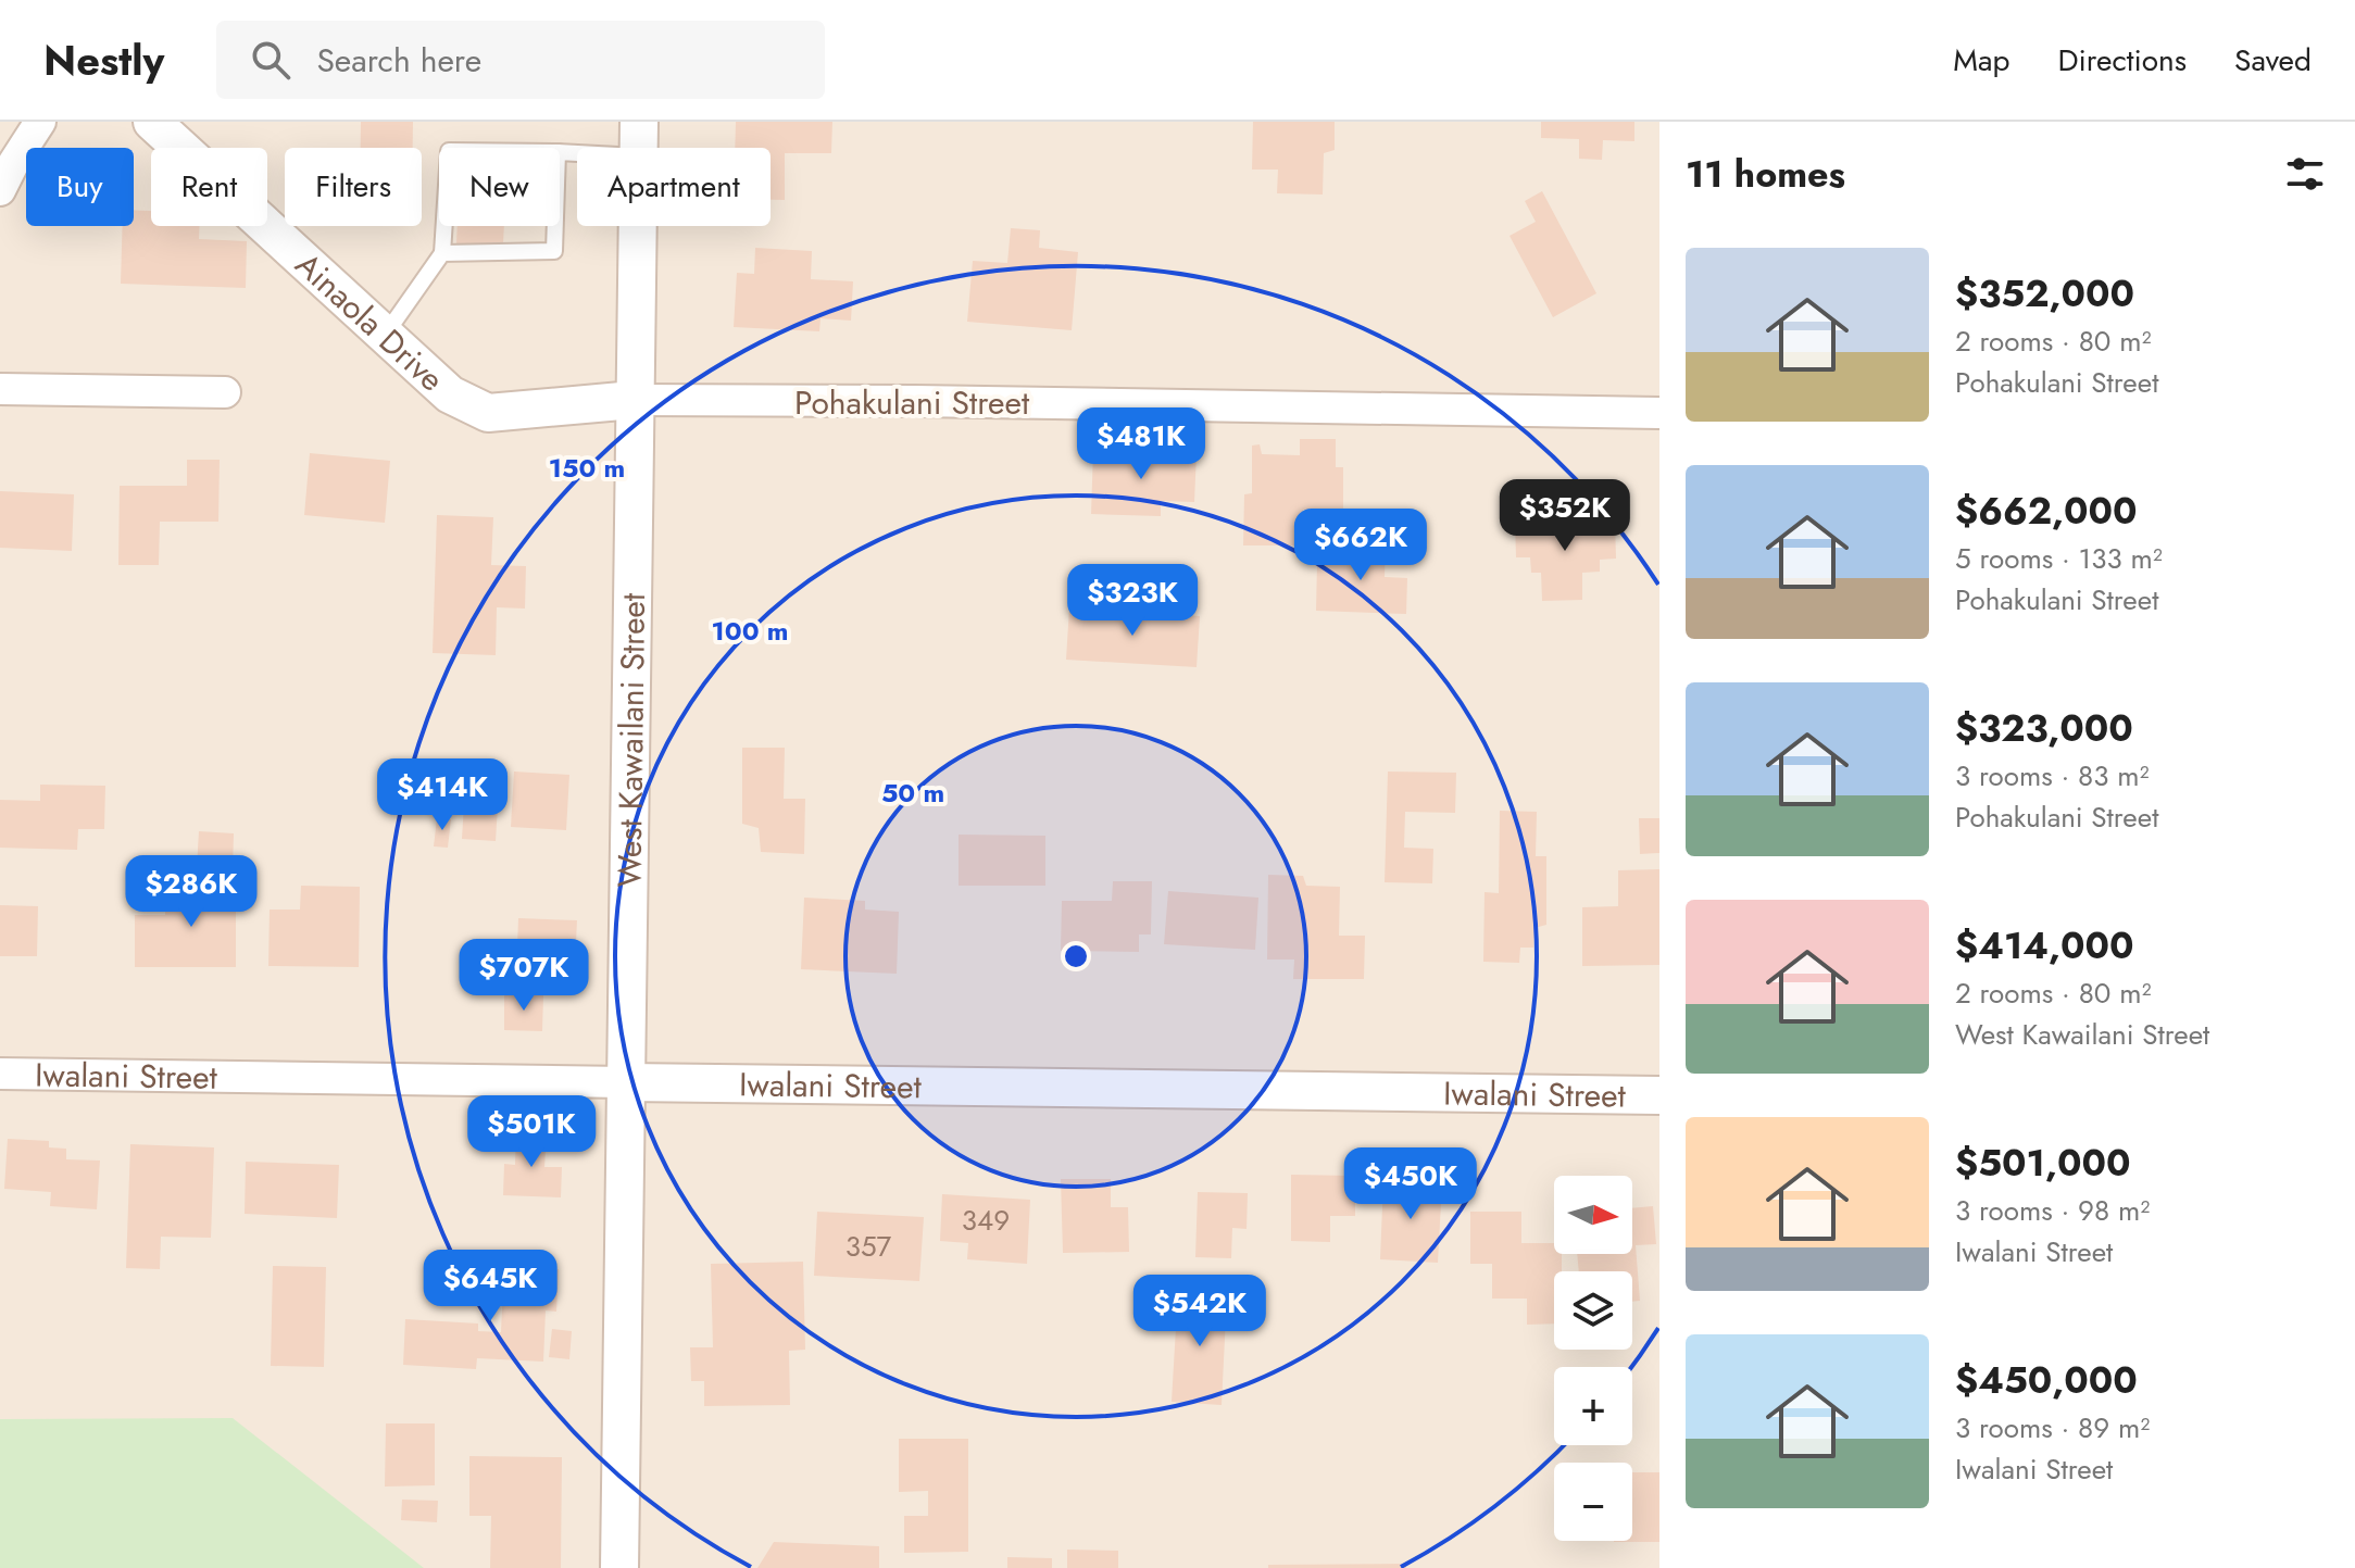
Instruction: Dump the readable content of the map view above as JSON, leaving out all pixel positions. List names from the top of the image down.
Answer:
{
  "streets": {
    "street": [
      "Ainaola Drive",
      "Pohakulani Street",
      "West Kawailani Street",
      "Iwalani Street"
    ]
  },
  "crossings": [
    ["Ainaola Drive", "Pohakulani Street"],
    ["Ainaola Drive", "West Kawailani Street"],
    ["Pohakulani Street", "West Kawailani Street"],
    ["West Kawailani Street", "Iwalani Street"]
  ],
  "house_numbers": ["349", "357"],
  "north": "right",
  "page": {
    "header": "Nestly",
    "search": "Search here",
    "nav": ["Map", "Directions", "Saved"],
    "heading": "11 homes",
    "chip": [
      "Buy",
      "Rent",
      "Filters",
      "New",
      "Apartment"
    ],
    "list": [
      {
        "name": "$352,000",
        "note": "2 rooms · 80 m² · Pohakulani Street"
      },
      {
        "name": "$662,000",
        "note": "5 rooms · 133 m² · Pohakulani Street"
      },
      {
        "name": "$323,000",
        "note": "3 rooms · 83 m² · Pohakulani Street"
      },
      {
        "name": "$414,000",
        "note": "2 rooms · 80 m² · West Kawailani Street"
      },
      {
        "name": "$501,000",
        "note": "3 rooms · 98 m² · Iwalani Street"
      },
      {
        "name": "$450,000",
        "note": "3 rooms · 89 m² · Iwalani Street"
      }
    ],
    "price": [
      "$481K",
      "$352K",
      "$662K",
      "$323K",
      "$414K",
      "$286K",
      "$707K",
      "$501K",
      "$450K",
      "$645K",
      "$542K"
    ],
    "map_buttons": ["+", "−"]
  },
  "rings": ["150 m", "100 m", "50 m"]
}
